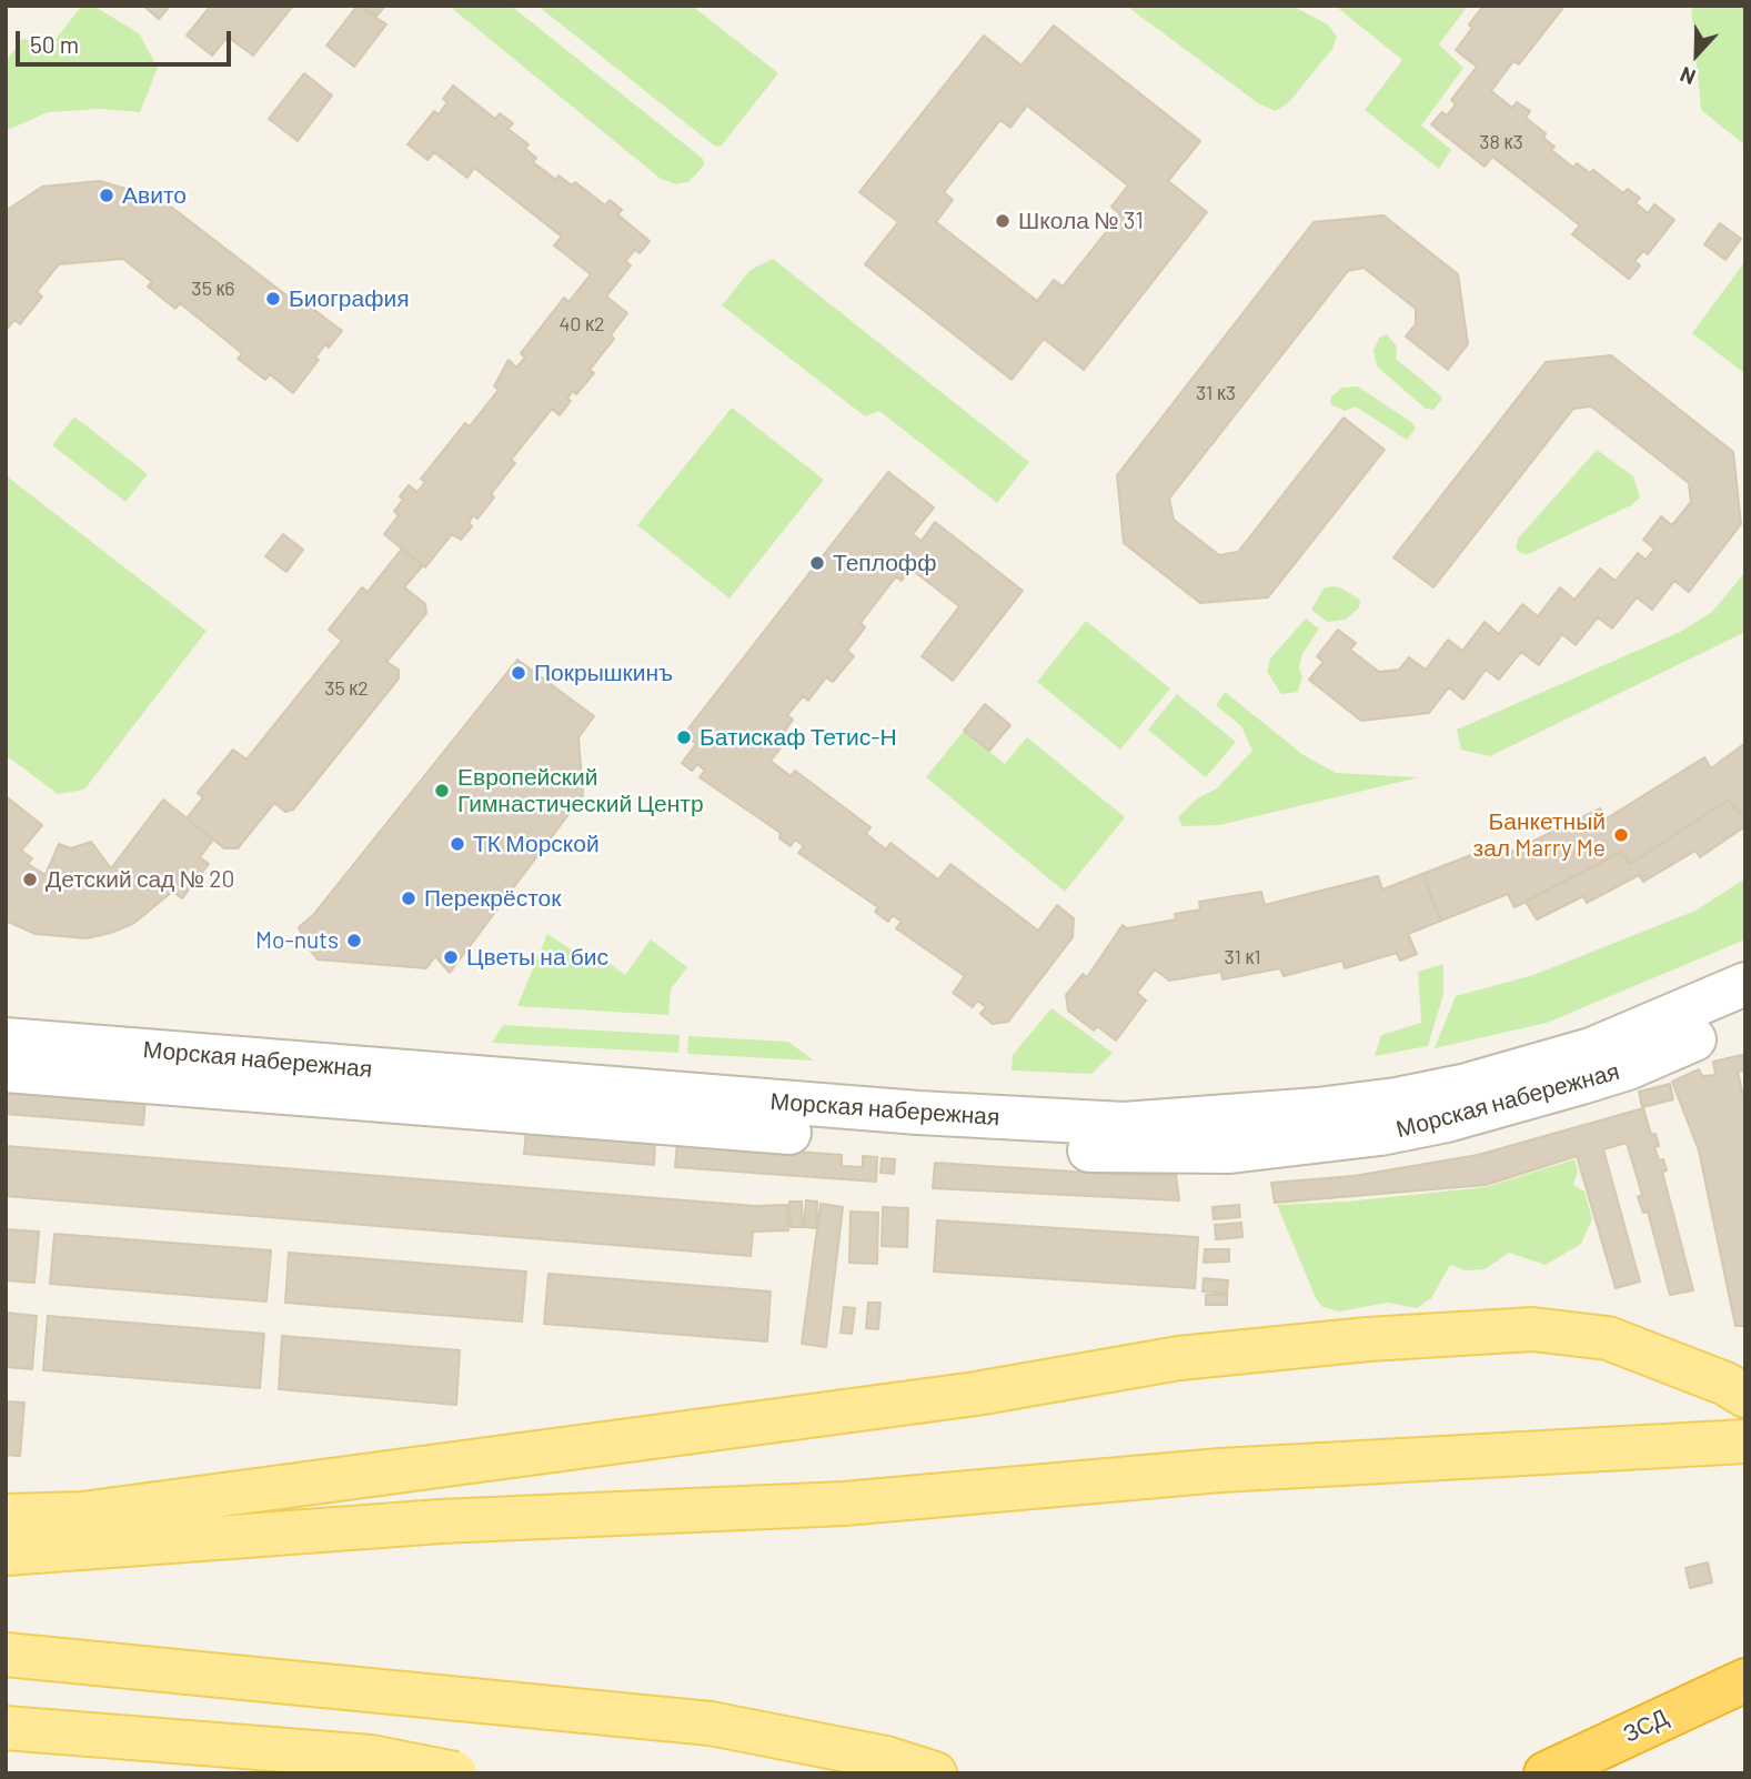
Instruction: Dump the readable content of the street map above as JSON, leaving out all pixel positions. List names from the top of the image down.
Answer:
{
  "streets": {
    "highway": ["ЗСД"],
    "street": ["Морская набережная"]
  },
  "places": [
    "Авито",
    "Школа № 31",
    "Биография",
    "Теплофф",
    "Покрышкинъ",
    "Батискаф Тетис-Н",
    "Европейский Гимнастический Центр",
    "Банкетный зал Marry Me",
    "ТК Морской",
    "Детский сад № 20",
    "Перекрёсток",
    "Mo-nuts",
    "Цветы на бис"
  ],
  "house_numbers": [
    "38 к3",
    "35 к6",
    "40 к2",
    "31 к3",
    "35 к2",
    "31 к1"
  ],
  "scale_bar": "50 m",
  "north": "bottom"
}
